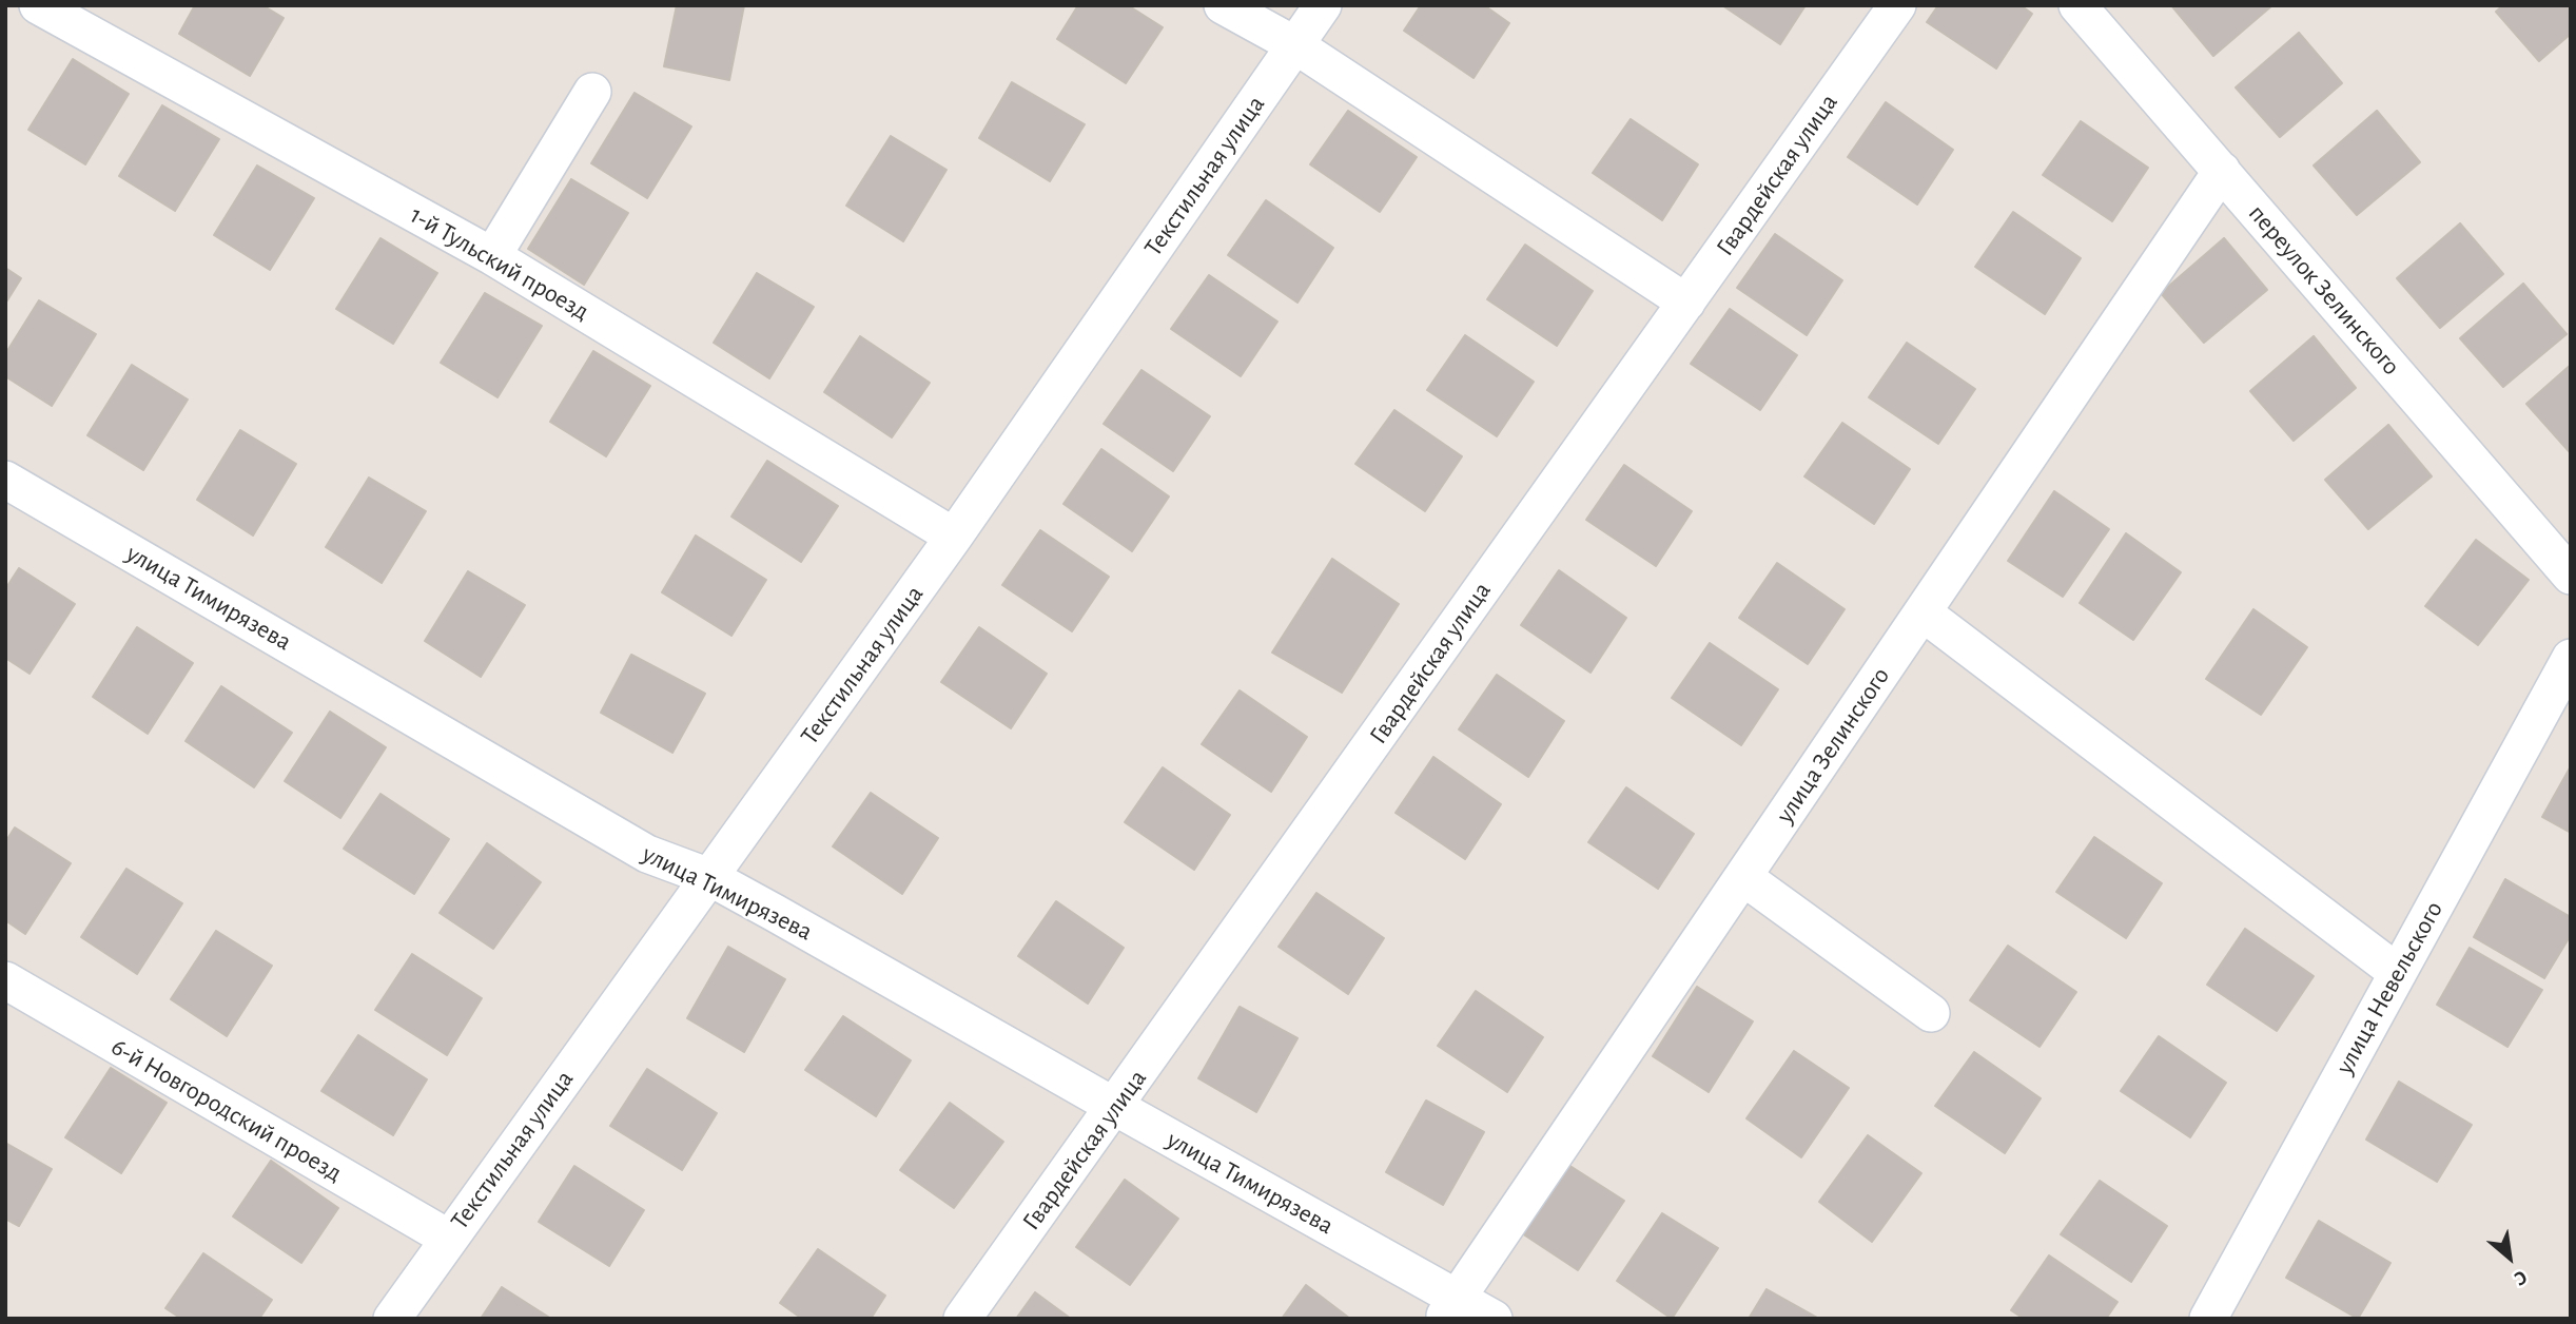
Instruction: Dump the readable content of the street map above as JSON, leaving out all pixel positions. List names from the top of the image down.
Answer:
{
  "streets": {
    "street": [
      "Гвардейская улица",
      "Текстильная улица",
      "1-й Тульский проезд",
      "переулок Зелинского",
      "улица Тимирязева",
      "улица Зелинского",
      "улица Невельского",
      "6-й Новгородский проезд"
    ]
  },
  "crossings": [
    ["Гвардейская улица", "улица Тимирязева"],
    ["Текстильная улица", "1-й Тульский проезд"],
    ["Текстильная улица", "улица Тимирязева"],
    ["Текстильная улица", "6-й Новгородский проезд"],
    ["переулок Зелинского", "улица Зелинского"],
    ["улица Тимирязева", "улица Зелинского"]
  ],
  "north": "bottom right"
}
